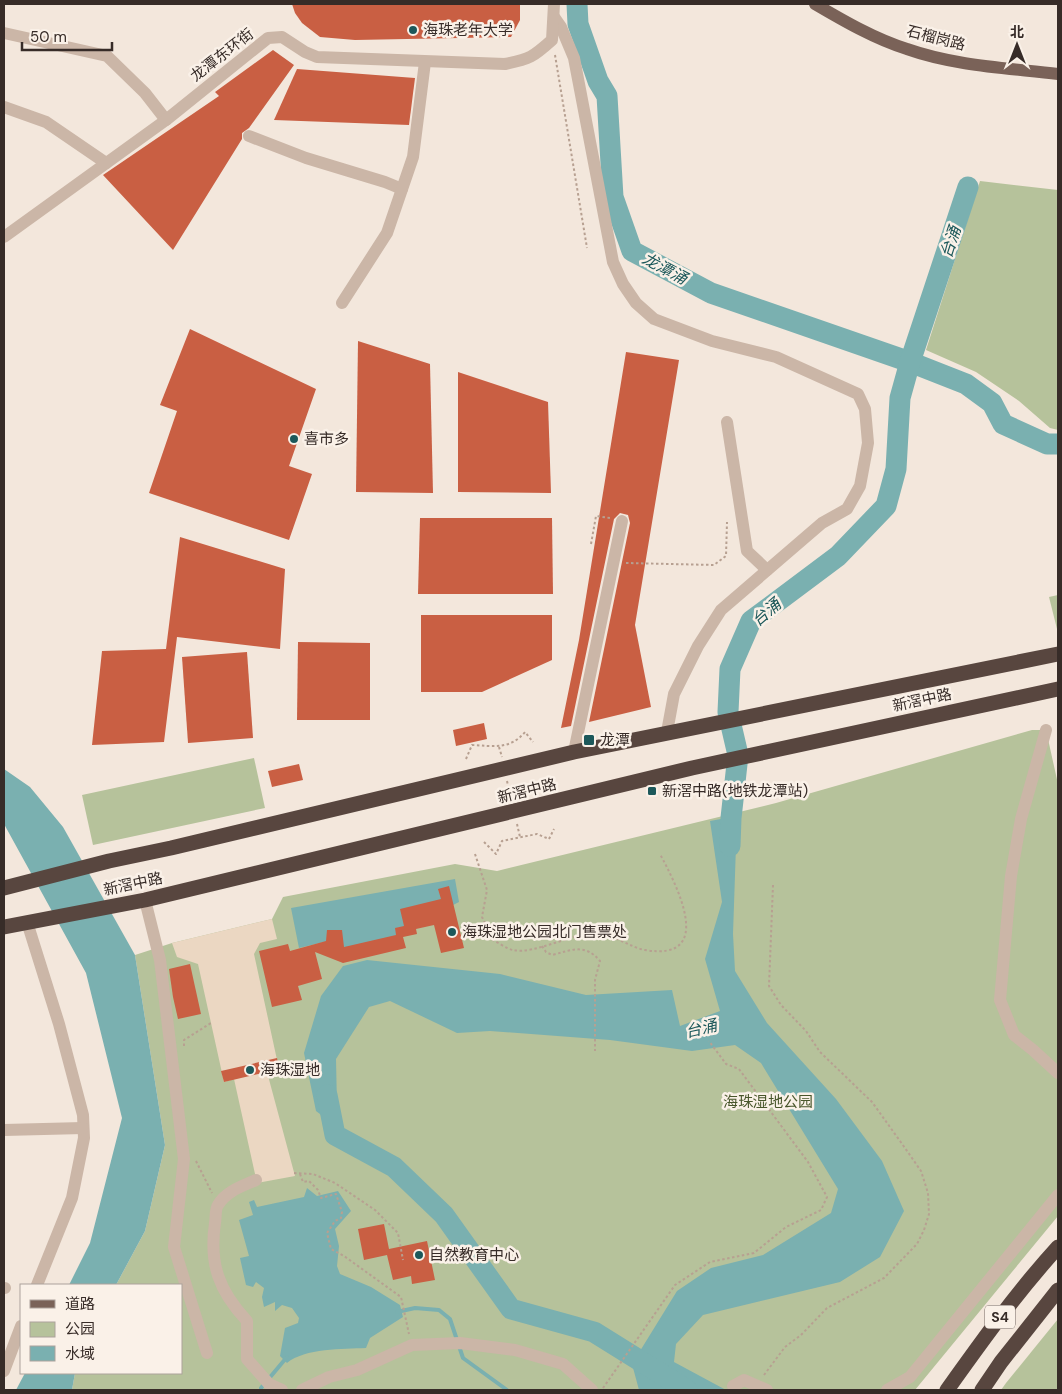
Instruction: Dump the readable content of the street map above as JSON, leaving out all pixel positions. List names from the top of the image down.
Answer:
{
  "streets": {
    "highway": ["新滘中路", "S4"],
    "main road": ["石榴岗路"],
    "street": ["龙潭东环街"]
  },
  "water": ["台涌", "龙潭涌"],
  "parks": ["海珠湿地公园"],
  "places": {
    "other": [
      "海珠老年大学",
      "喜市多",
      "海珠湿地公园北门售票处",
      "海珠湿地",
      "自然教育中心"
    ],
    "transit": ["龙潭", "新滘中路(地铁龙潭站)"]
  },
  "legend": ["道路", "公园", "水域"],
  "scale_bar": "50 m",
  "north": "top"
}
